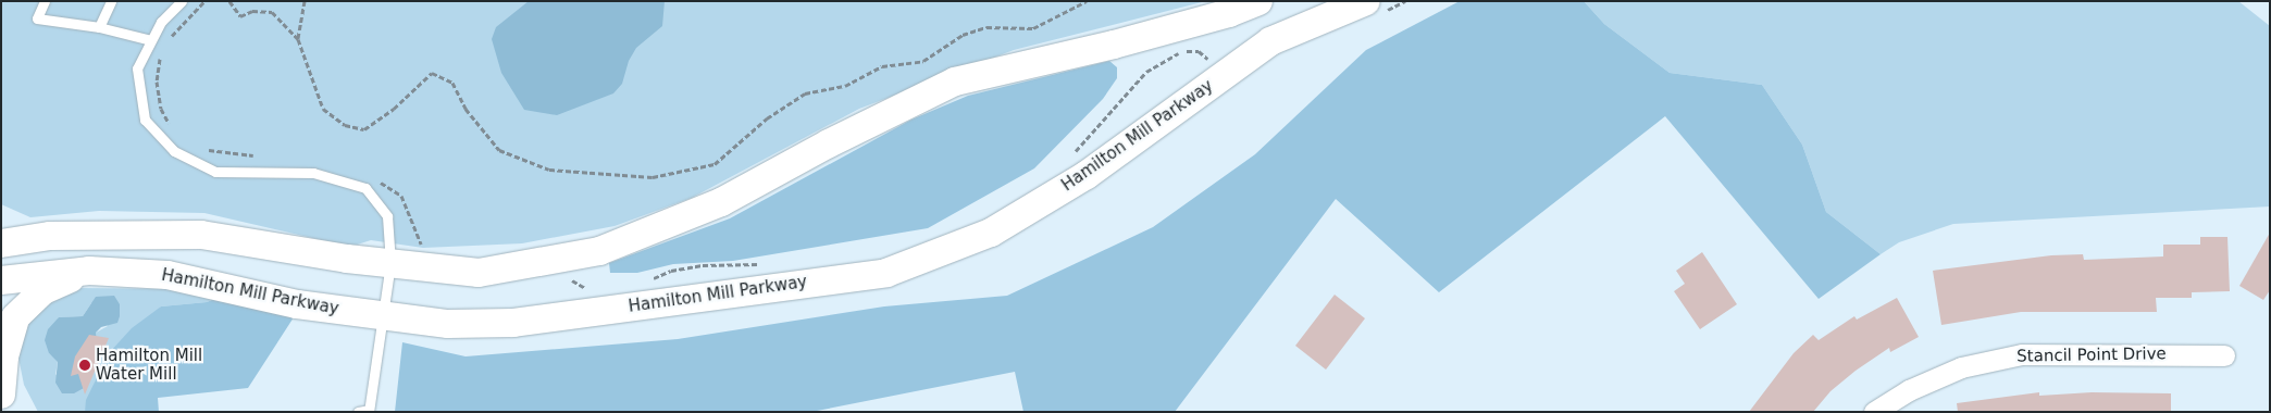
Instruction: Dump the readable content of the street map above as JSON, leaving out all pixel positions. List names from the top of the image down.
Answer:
{
  "streets": {
    "street": ["Hamilton Mill Parkway", "Stancil Point Drive"]
  },
  "places": ["Hamilton Mill Water Mill"]
}
